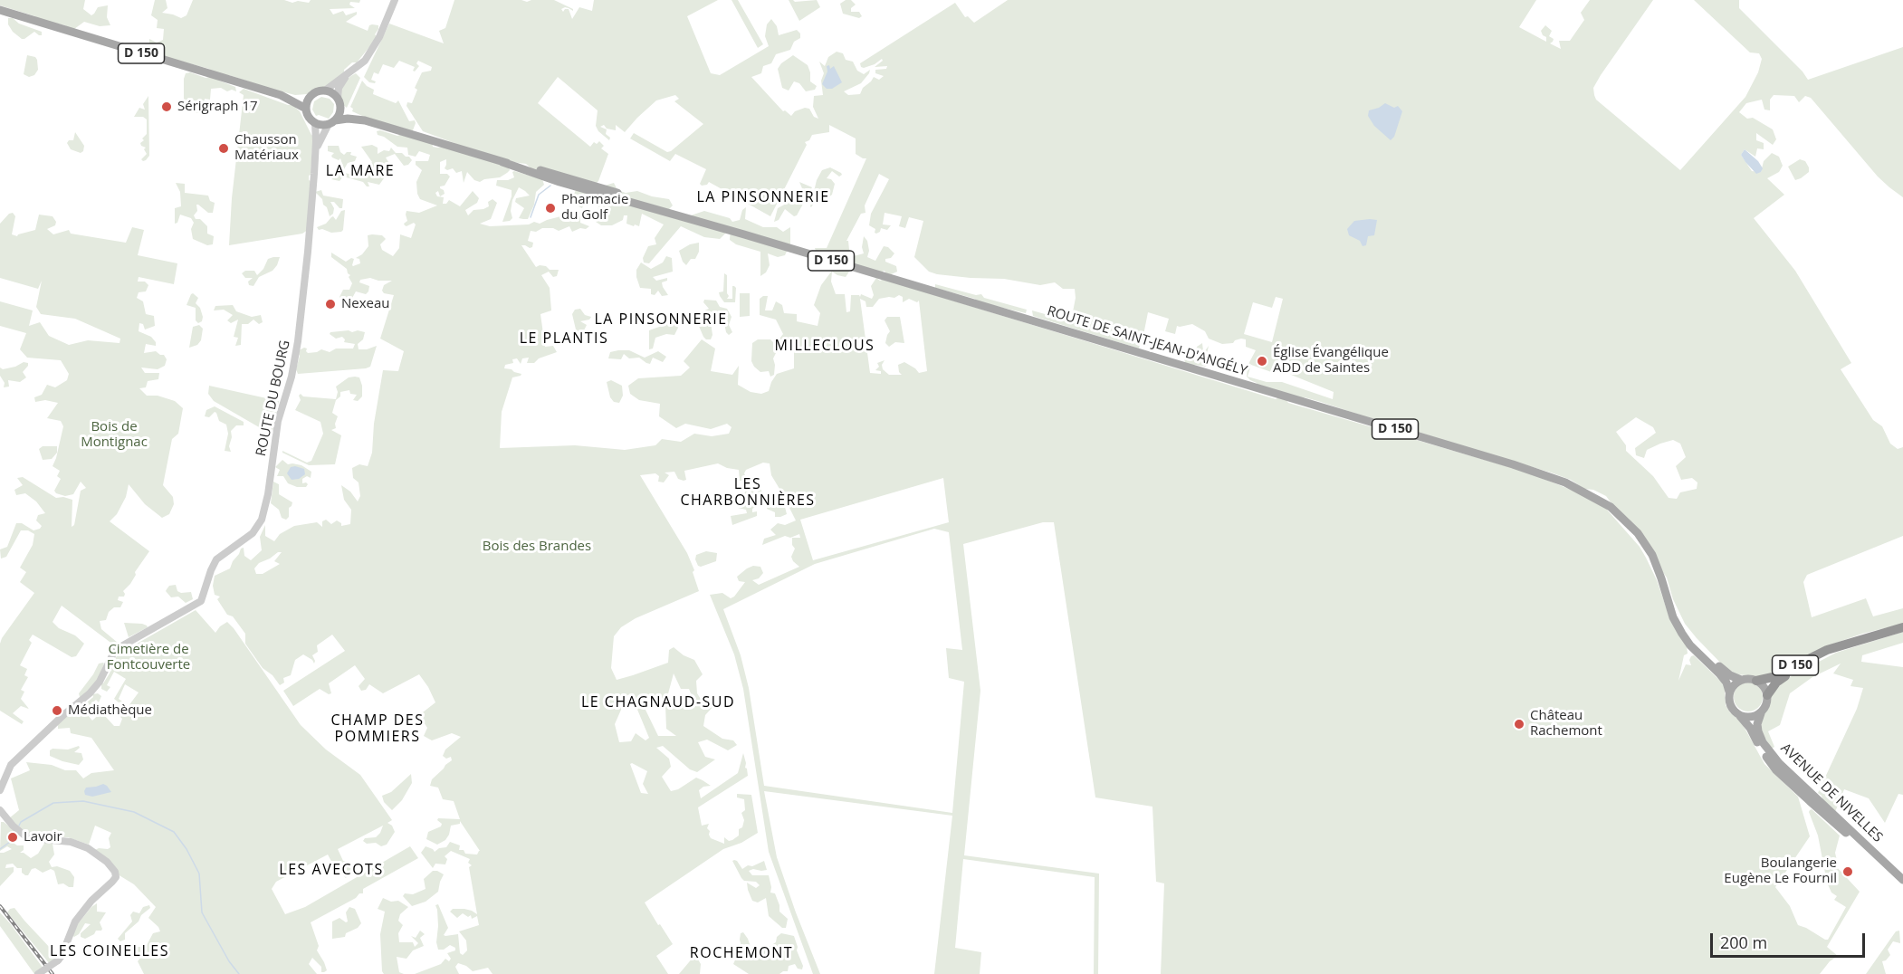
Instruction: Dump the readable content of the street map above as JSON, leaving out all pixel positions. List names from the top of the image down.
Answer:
{
  "streets": {
    "highway": ["D 150"],
    "main road": ["ROUTE DE SAINT-JEAN-D'ANGÉLY", "AVENUE DE NIVELLES"],
    "street": ["ROUTE DU BOURG"]
  },
  "crossings": [
    ["D 150", "ROUTE DE SAINT-JEAN-D'ANGÉLY"],
    ["D 150", "ROUTE DU BOURG"],
    ["D 150", "AVENUE DE NIVELLES"],
    ["ROUTE DE SAINT-JEAN-D'ANGÉLY", "ROUTE DU BOURG"],
    ["ROUTE DE SAINT-JEAN-D'ANGÉLY", "AVENUE DE NIVELLES"]
  ],
  "districts": [
    "LA MARE",
    "LA PINSONNERIE",
    "LA PINSONNERIE",
    "LE PLANTIS",
    "MILLECLOUS",
    "LES CHARBONNIÈRES",
    "LE CHAGNAUD-SUD",
    "CHAMP DES POMMIERS",
    "LES AVECOTS",
    "LES COINELLES",
    "ROCHEMONT"
  ],
  "parks": ["Bois de Montignac", "Bois des Brandes", "Cimetière de Fontcouverte"],
  "places": [
    "Sérigraph 17",
    "Chausson Matériaux",
    "Pharmacie du Golf",
    "Nexeau",
    "Église Évangélique ADD de Saintes",
    "Médiathèque",
    "Château Rachemont",
    "Lavoir",
    "Boulangerie Eugène Le Fournil"
  ],
  "scale_bar": "200 m"
}
